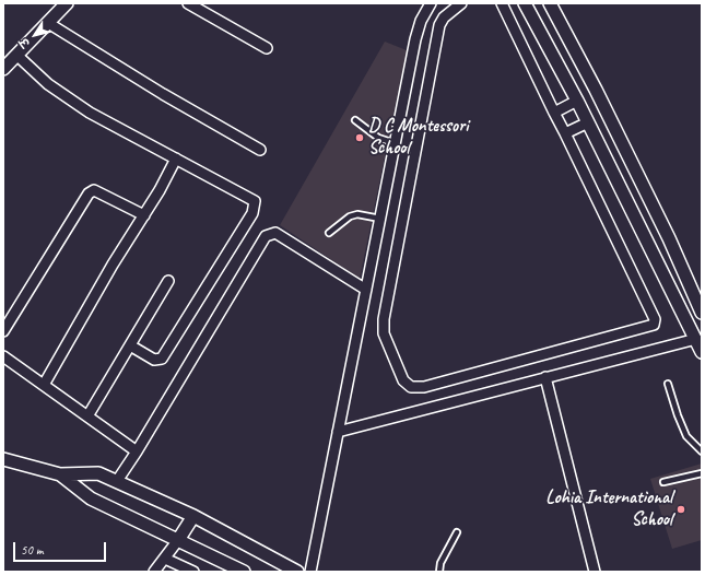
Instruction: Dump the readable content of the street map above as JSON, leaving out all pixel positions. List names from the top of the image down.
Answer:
{
  "places": ["D C Montessori School", "Lohia International School"],
  "scale_bar": "50 m",
  "north": "bottom left"
}
